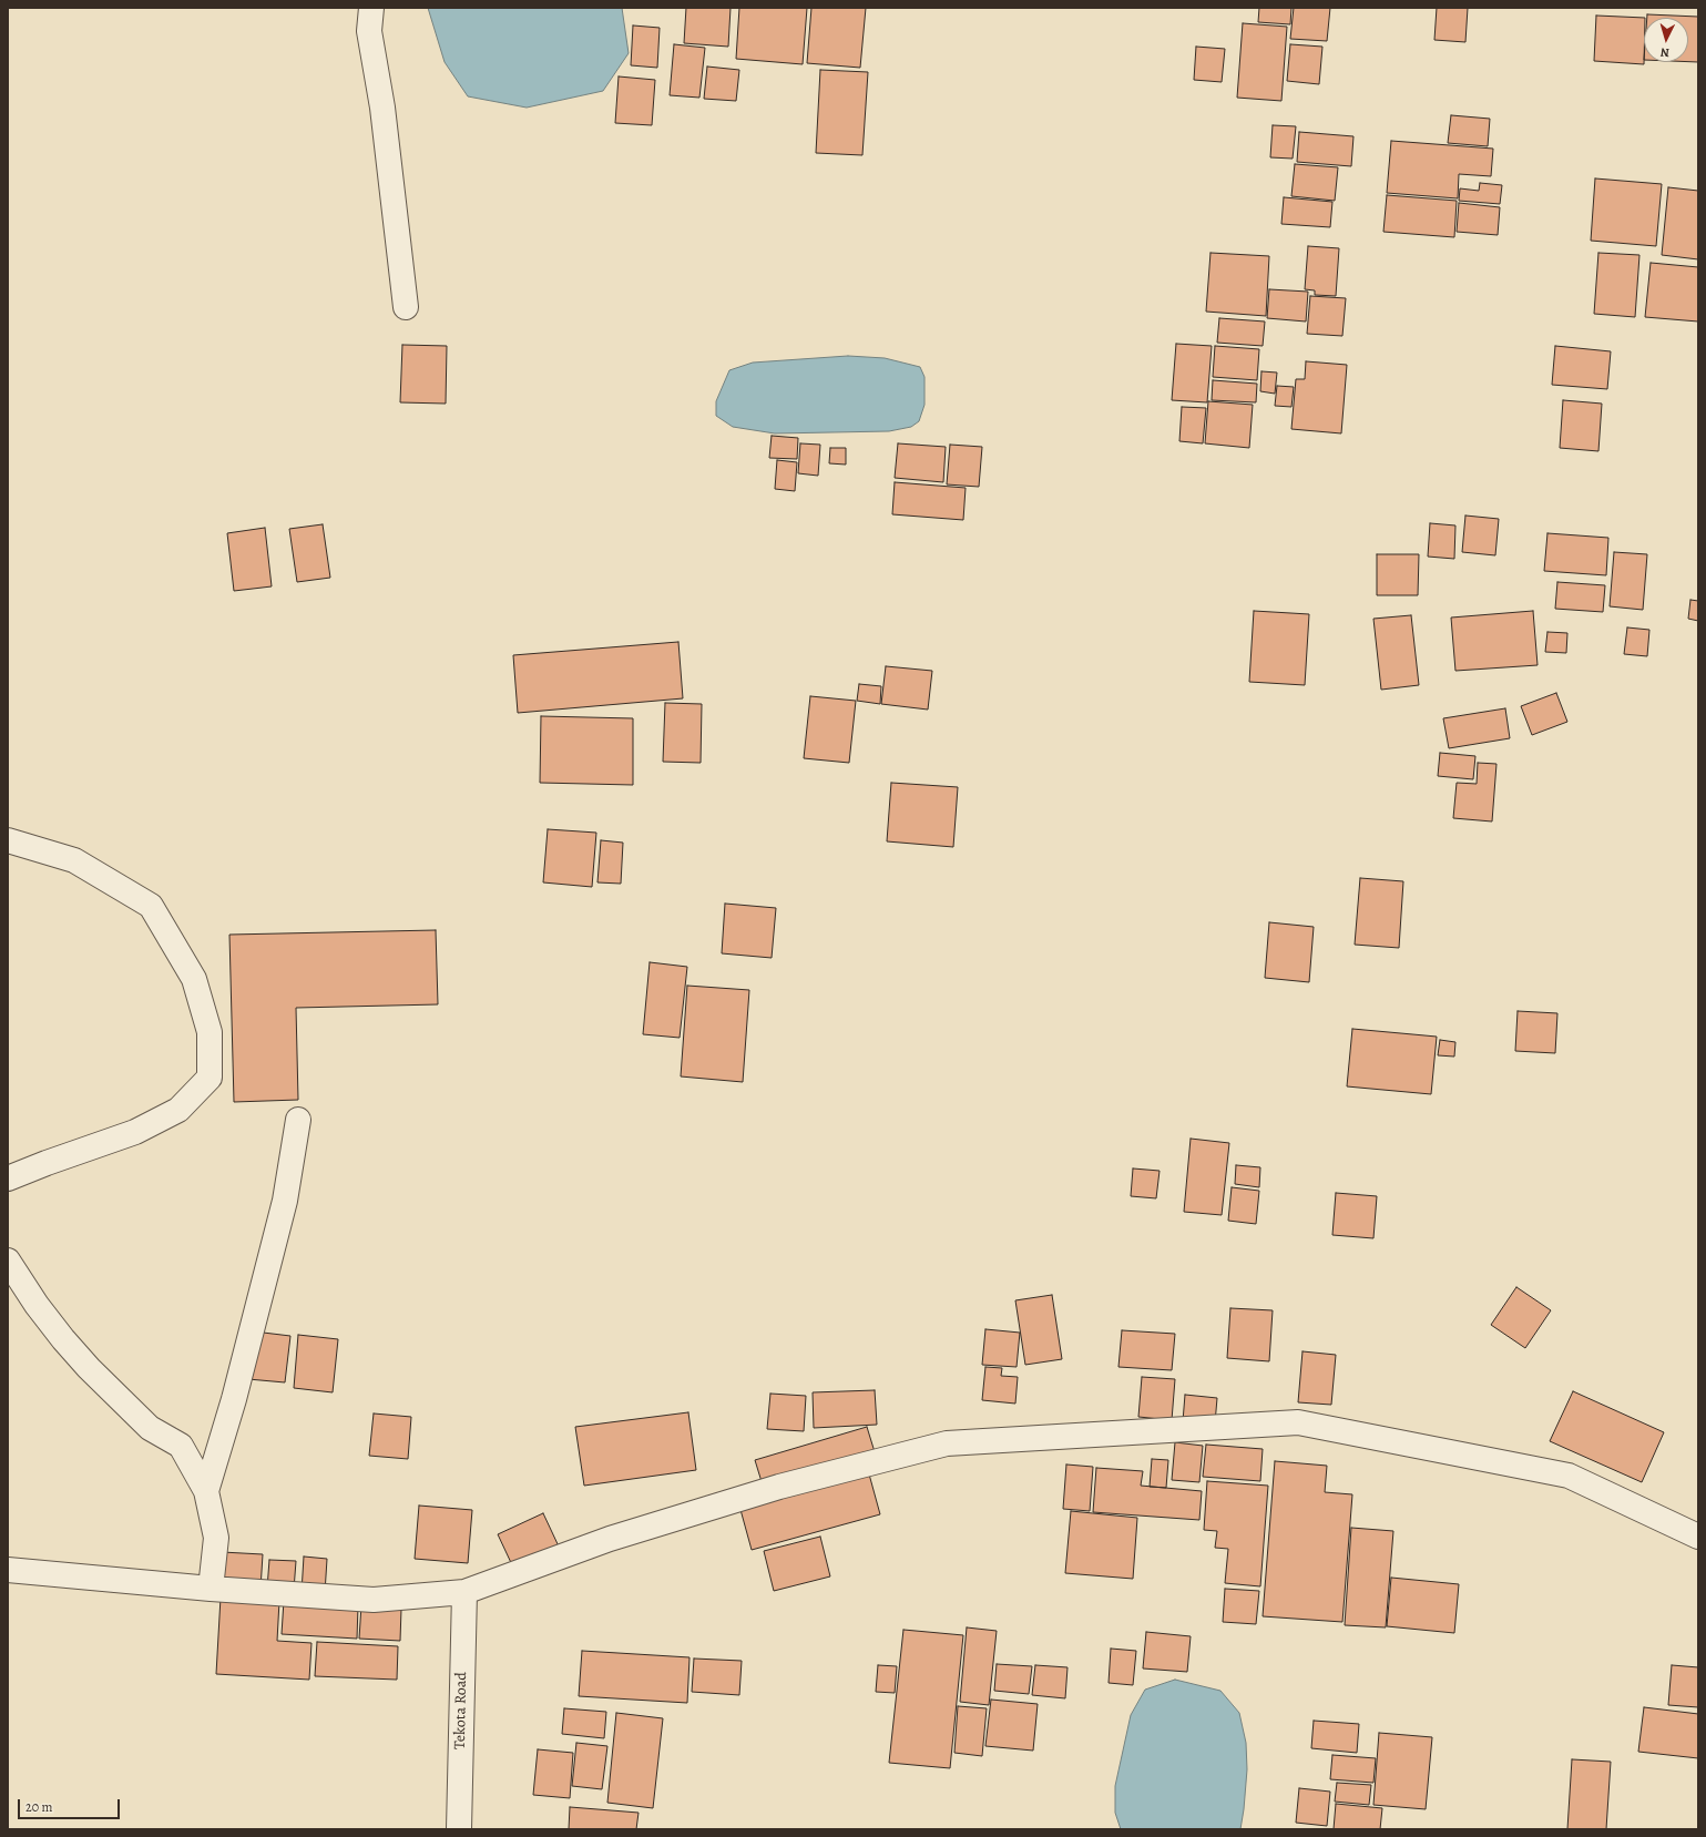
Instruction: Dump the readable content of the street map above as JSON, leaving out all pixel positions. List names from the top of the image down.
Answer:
{
  "streets": {
    "street": ["Tekota Road"]
  },
  "scale_bar": "20 m",
  "north": "bottom"
}
